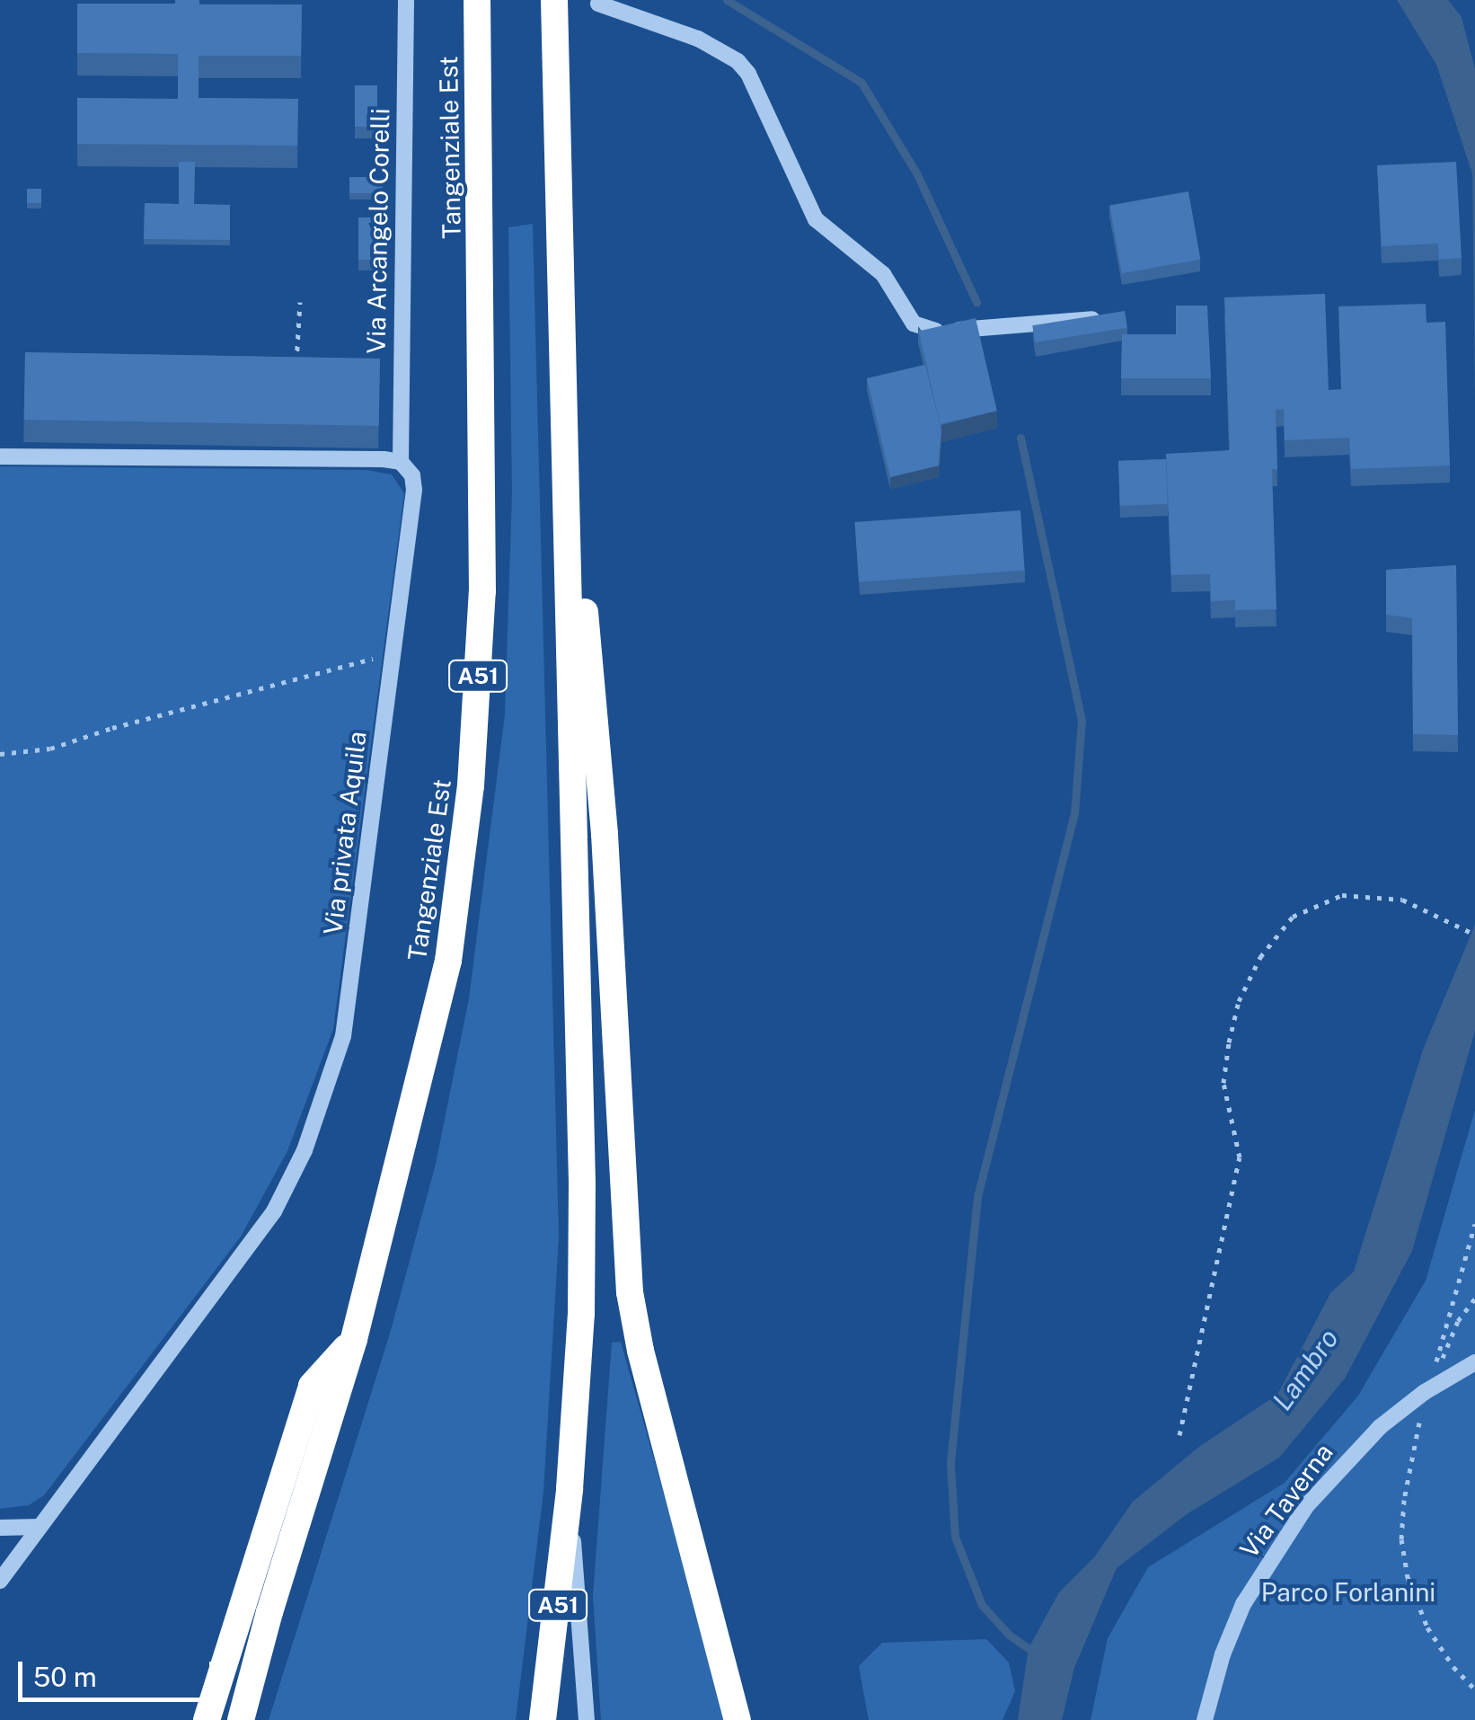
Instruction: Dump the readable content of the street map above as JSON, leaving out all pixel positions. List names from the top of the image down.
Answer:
{
  "streets": {
    "highway": ["Tangenziale Est", "A51"],
    "street": ["Via Arcangelo Corelli", "Via privata Aquila", "Via Taverna"]
  },
  "crossings": [
    ["Via Arcangelo Corelli", "Via privata Aquila"]
  ],
  "water": ["Lambro"],
  "parks": ["Parco Forlanini"],
  "scale_bar": "50 m"
}
